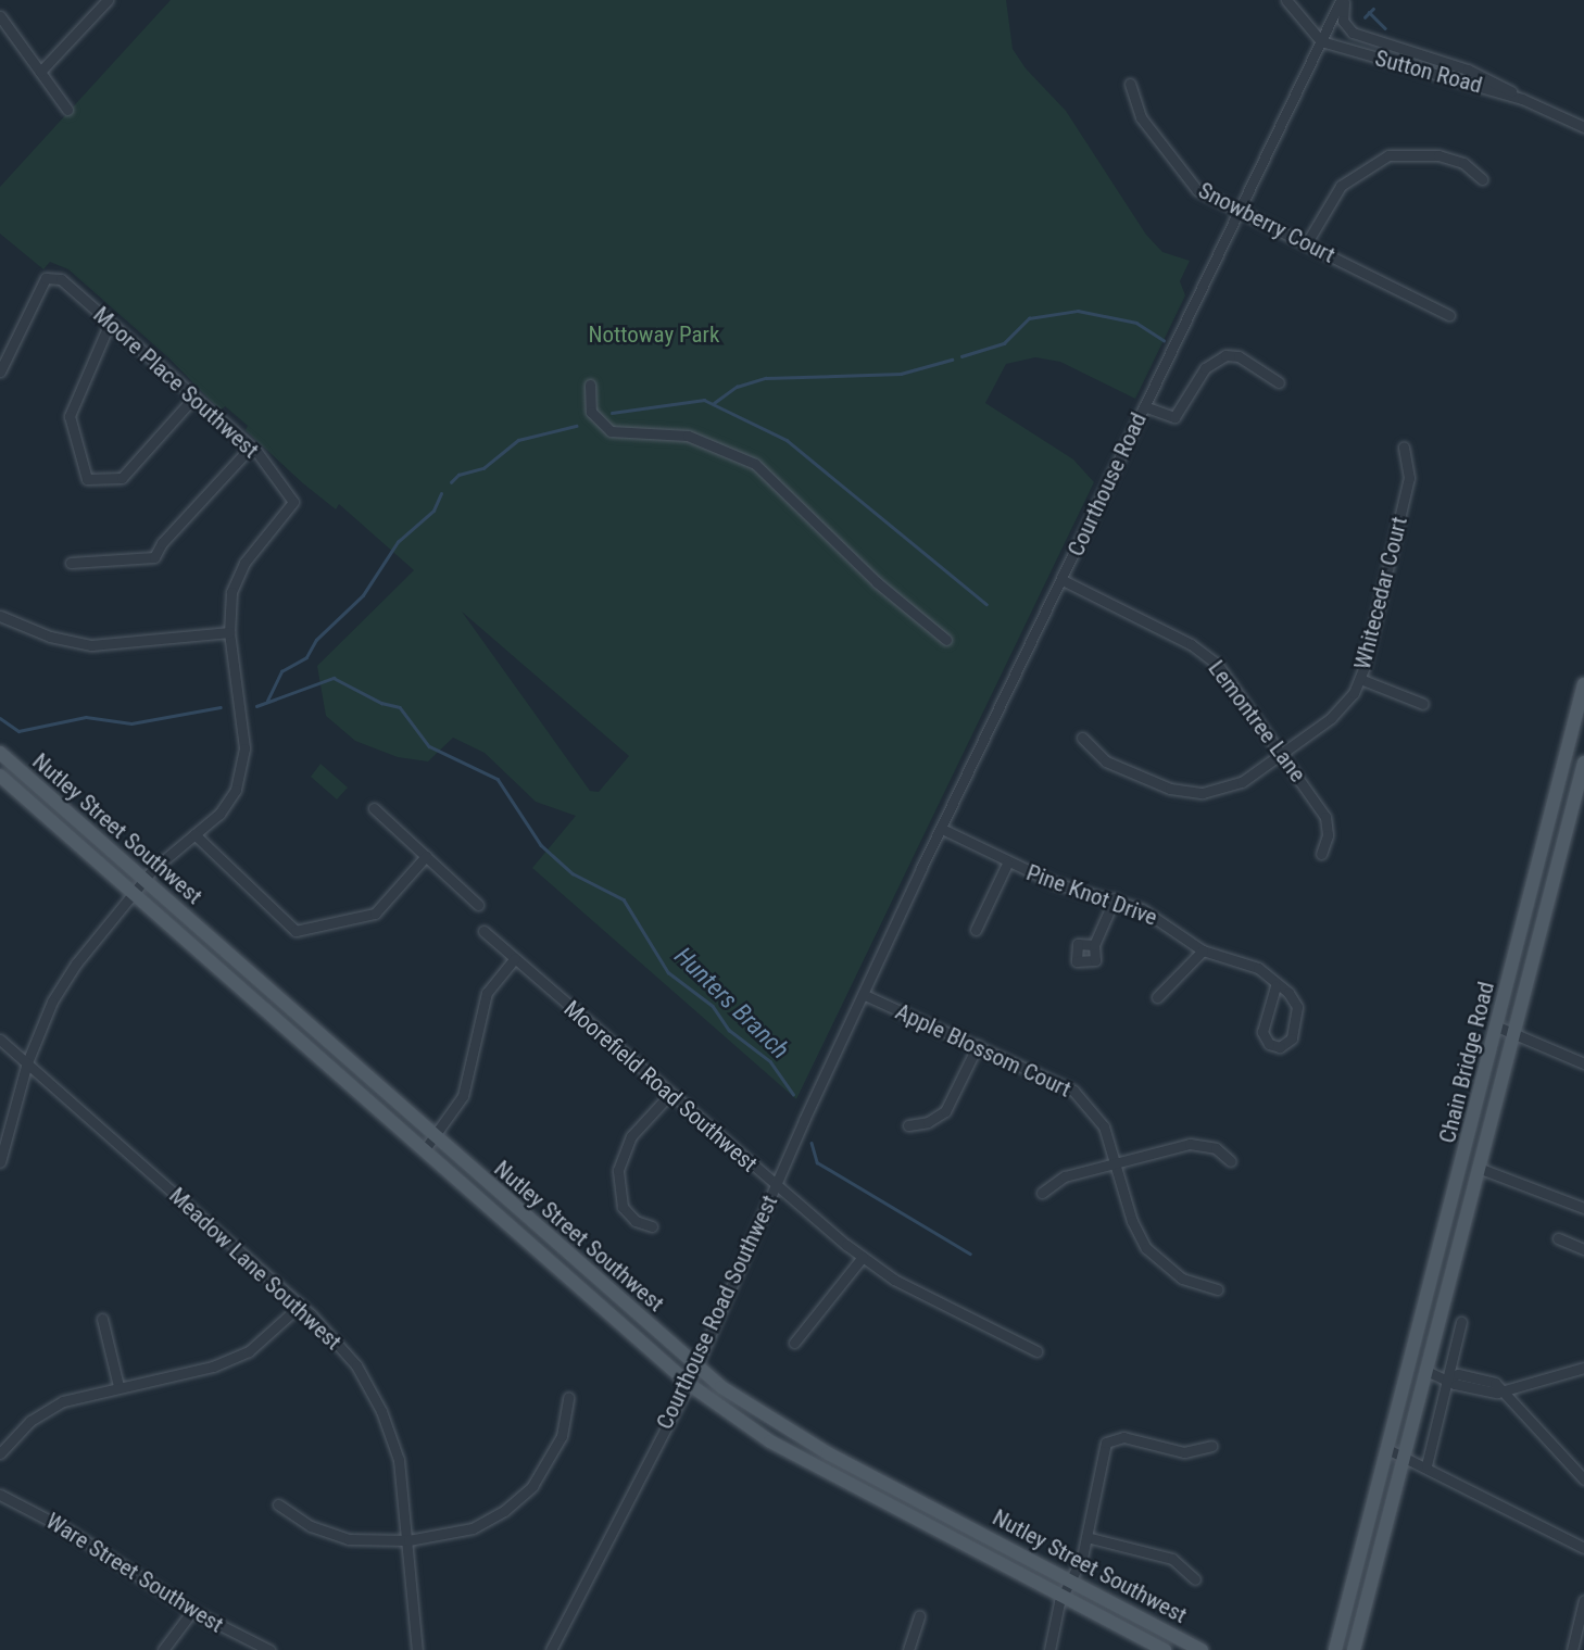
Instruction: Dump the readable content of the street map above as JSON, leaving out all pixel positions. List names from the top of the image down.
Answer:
{
  "streets": {
    "main road": ["Nutley Street Southwest", "Chain Bridge Road"],
    "street": [
      "Sutton Road",
      "Snowberry Court",
      "Moore Place Southwest",
      "Courthouse Road",
      "Whitecedar Court",
      "Lemontree Lane",
      "Pine Knot Drive",
      "Apple Blossom Court",
      "Moorefield Road Southwest",
      "Meadow Lane Southwest",
      "Courthouse Road Southwest",
      "Ware Street Southwest"
    ]
  },
  "crossings": [
    ["Sutton Road", "Courthouse Road"],
    ["Snowberry Court", "Courthouse Road"],
    ["Courthouse Road", "Lemontree Lane"],
    ["Courthouse Road", "Pine Knot Drive"],
    ["Courthouse Road", "Courthouse Road Southwest"],
    ["Whitecedar Court", "Lemontree Lane"],
    ["Nutley Street Southwest", "Courthouse Road Southwest"],
    ["Apple Blossom Court", "Courthouse Road Southwest"],
    ["Moorefield Road Southwest", "Courthouse Road Southwest"]
  ],
  "water": ["Hunters Branch"],
  "parks": ["Nottoway Park"]
}
